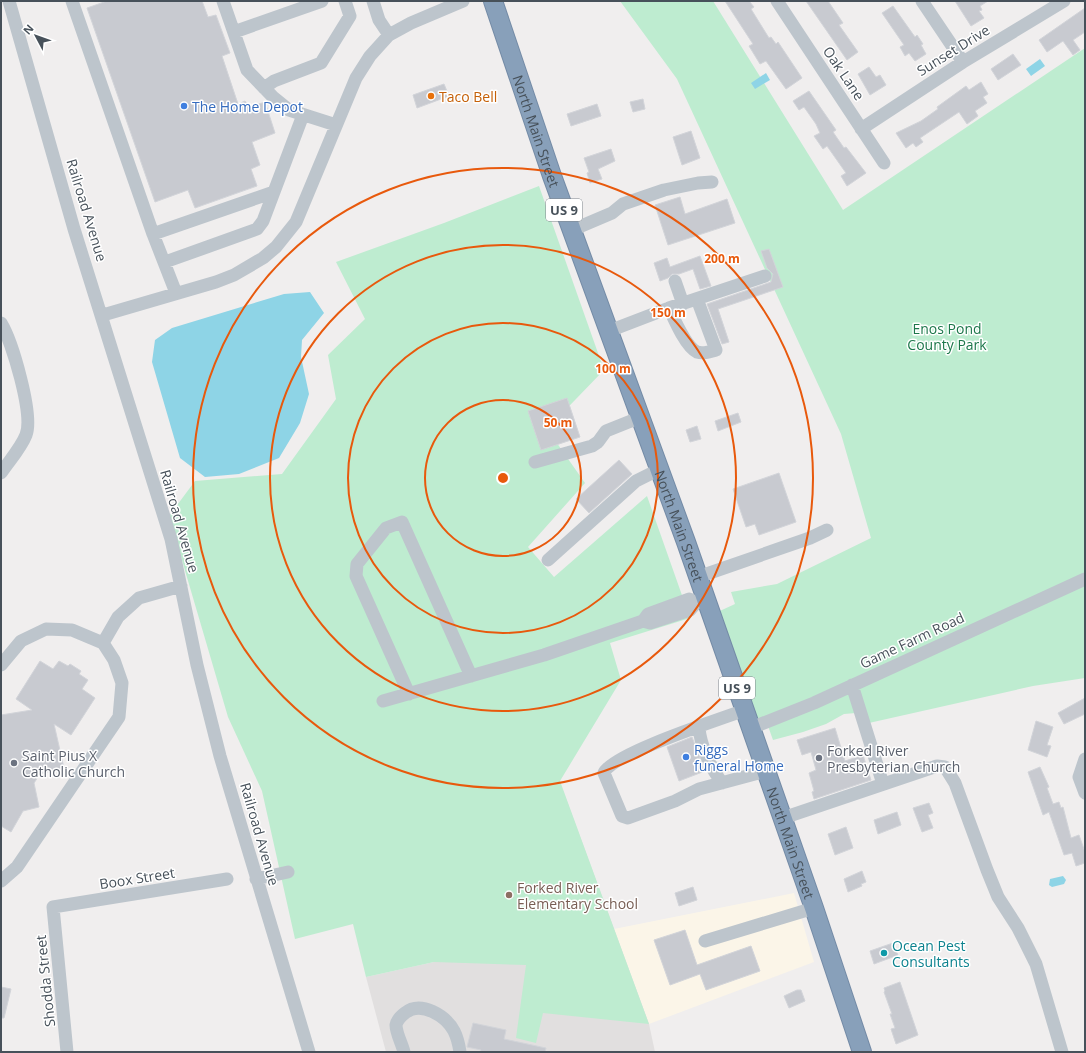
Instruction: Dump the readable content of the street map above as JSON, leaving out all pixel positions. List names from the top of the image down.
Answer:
{
  "streets": {
    "highway": ["North Main Street", "US 9"],
    "street": [
      "Sunset Drive",
      "Oak Lane",
      "Railroad Avenue",
      "Game Farm Road",
      "Boox Street",
      "Shodda Street"
    ]
  },
  "crossings": [
    ["Sunset Drive", "Oak Lane"],
    ["North Main Street", "Game Farm Road"],
    ["Boox Street", "Shodda Street"]
  ],
  "parks": ["Enos Pond County Park"],
  "places": [
    "Taco Bell",
    "The Home Depot",
    "Riggs funeral Home",
    "Forked River Presbyterian Church",
    "Saint Pius X Catholic Church",
    "Forked River Elementary School",
    "Ocean Pest Consultants"
  ],
  "north": "top left",
  "rings": [
    "200 m",
    "150 m",
    "100 m",
    "50 m"
  ]
}
